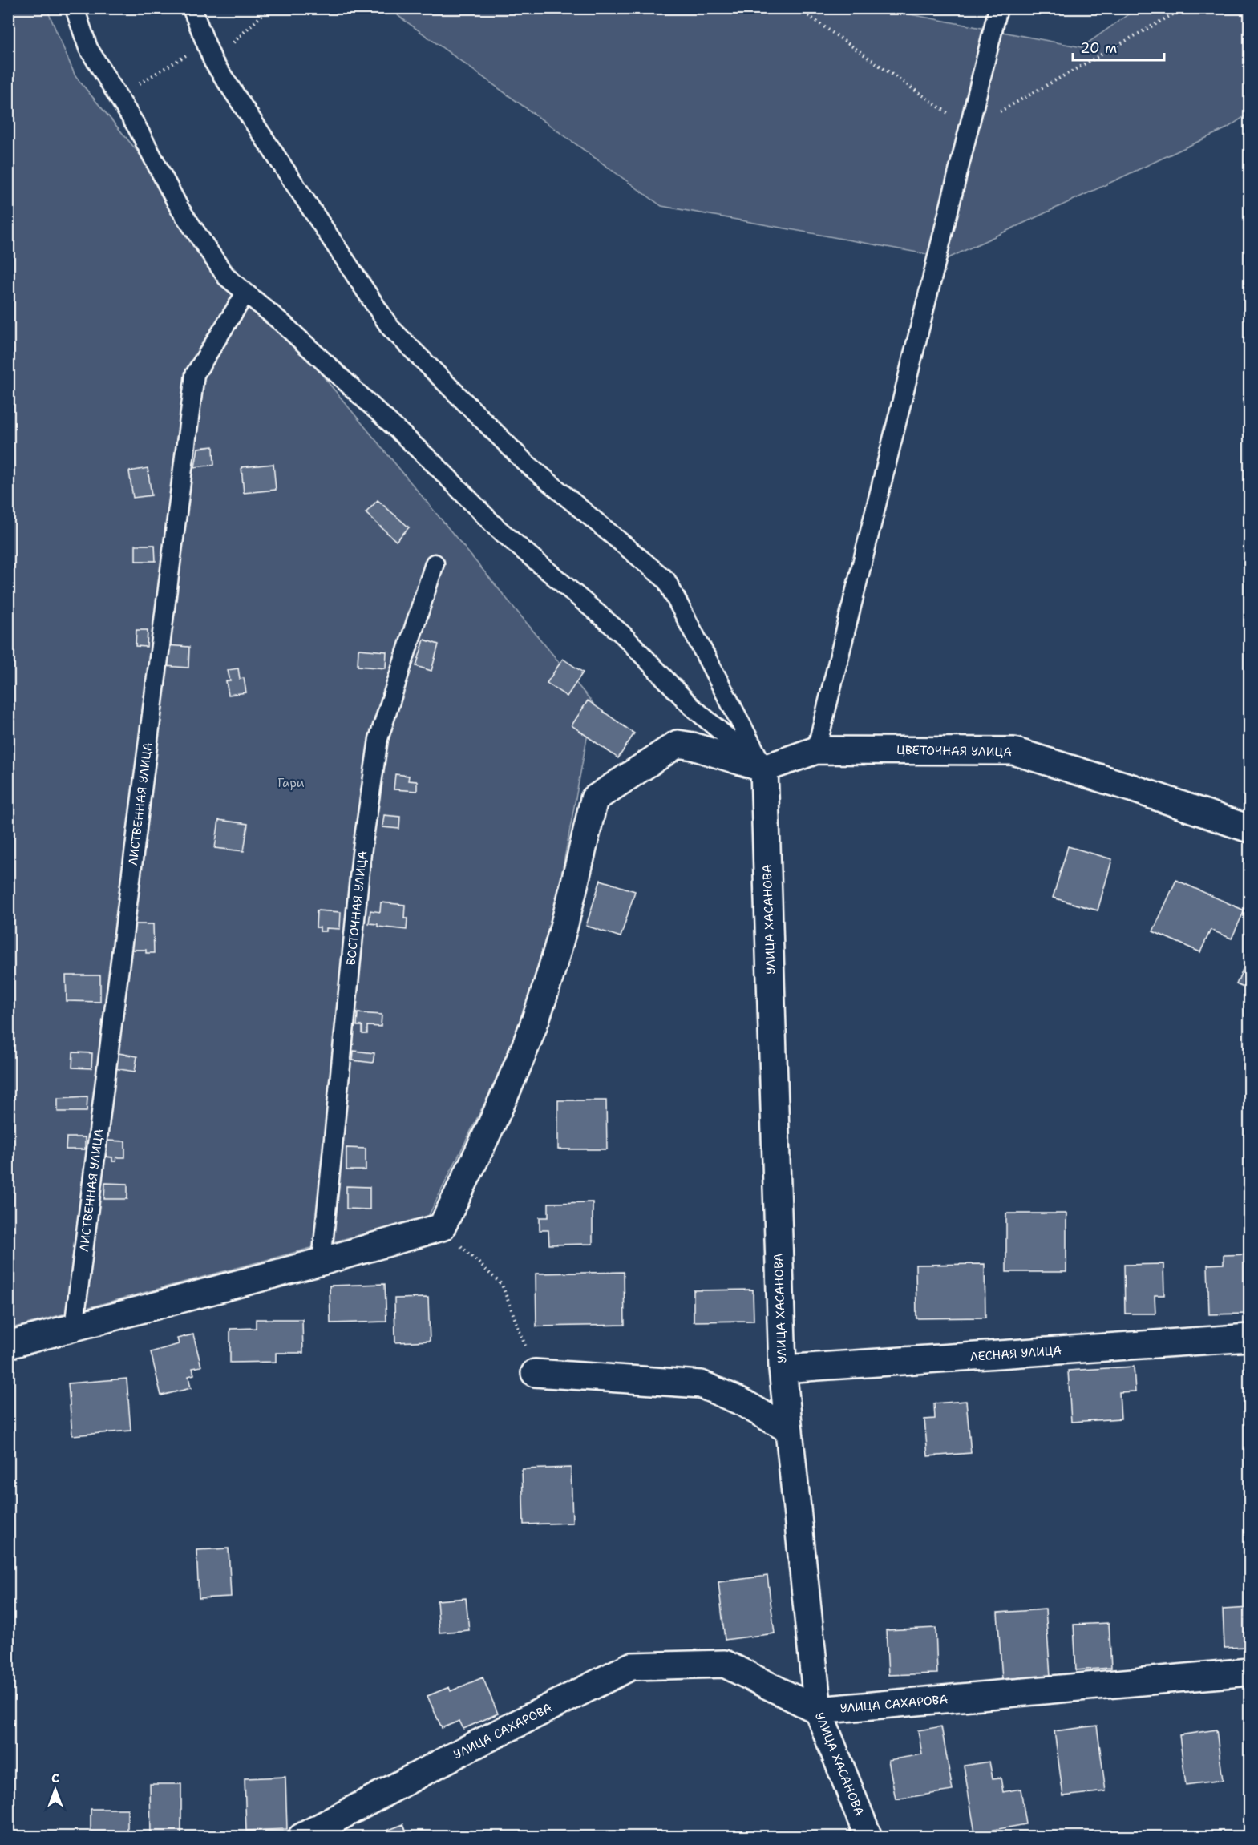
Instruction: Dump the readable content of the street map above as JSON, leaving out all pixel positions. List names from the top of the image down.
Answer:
{
  "streets": {
    "street": [
      "ЦВЕТОЧНАЯ УЛИЦА",
      "УЛИЦА ХАСАНОВА",
      "ЛЕСНАЯ УЛИЦА",
      "УЛИЦА САХАРОВА"
    ],
    "lane": ["ЛИСТВЕННАЯ УЛИЦА", "ВОСТОЧНАЯ УЛИЦА"]
  },
  "crossings": [
    ["ЦВЕТОЧНАЯ УЛИЦА", "УЛИЦА ХАСАНОВА"],
    ["УЛИЦА ХАСАНОВА", "ЛЕСНАЯ УЛИЦА"],
    ["УЛИЦА ХАСАНОВА", "УЛИЦА САХАРОВА"]
  ],
  "parks": ["Гари"],
  "scale_bar": "20 m",
  "north": "top"
}
